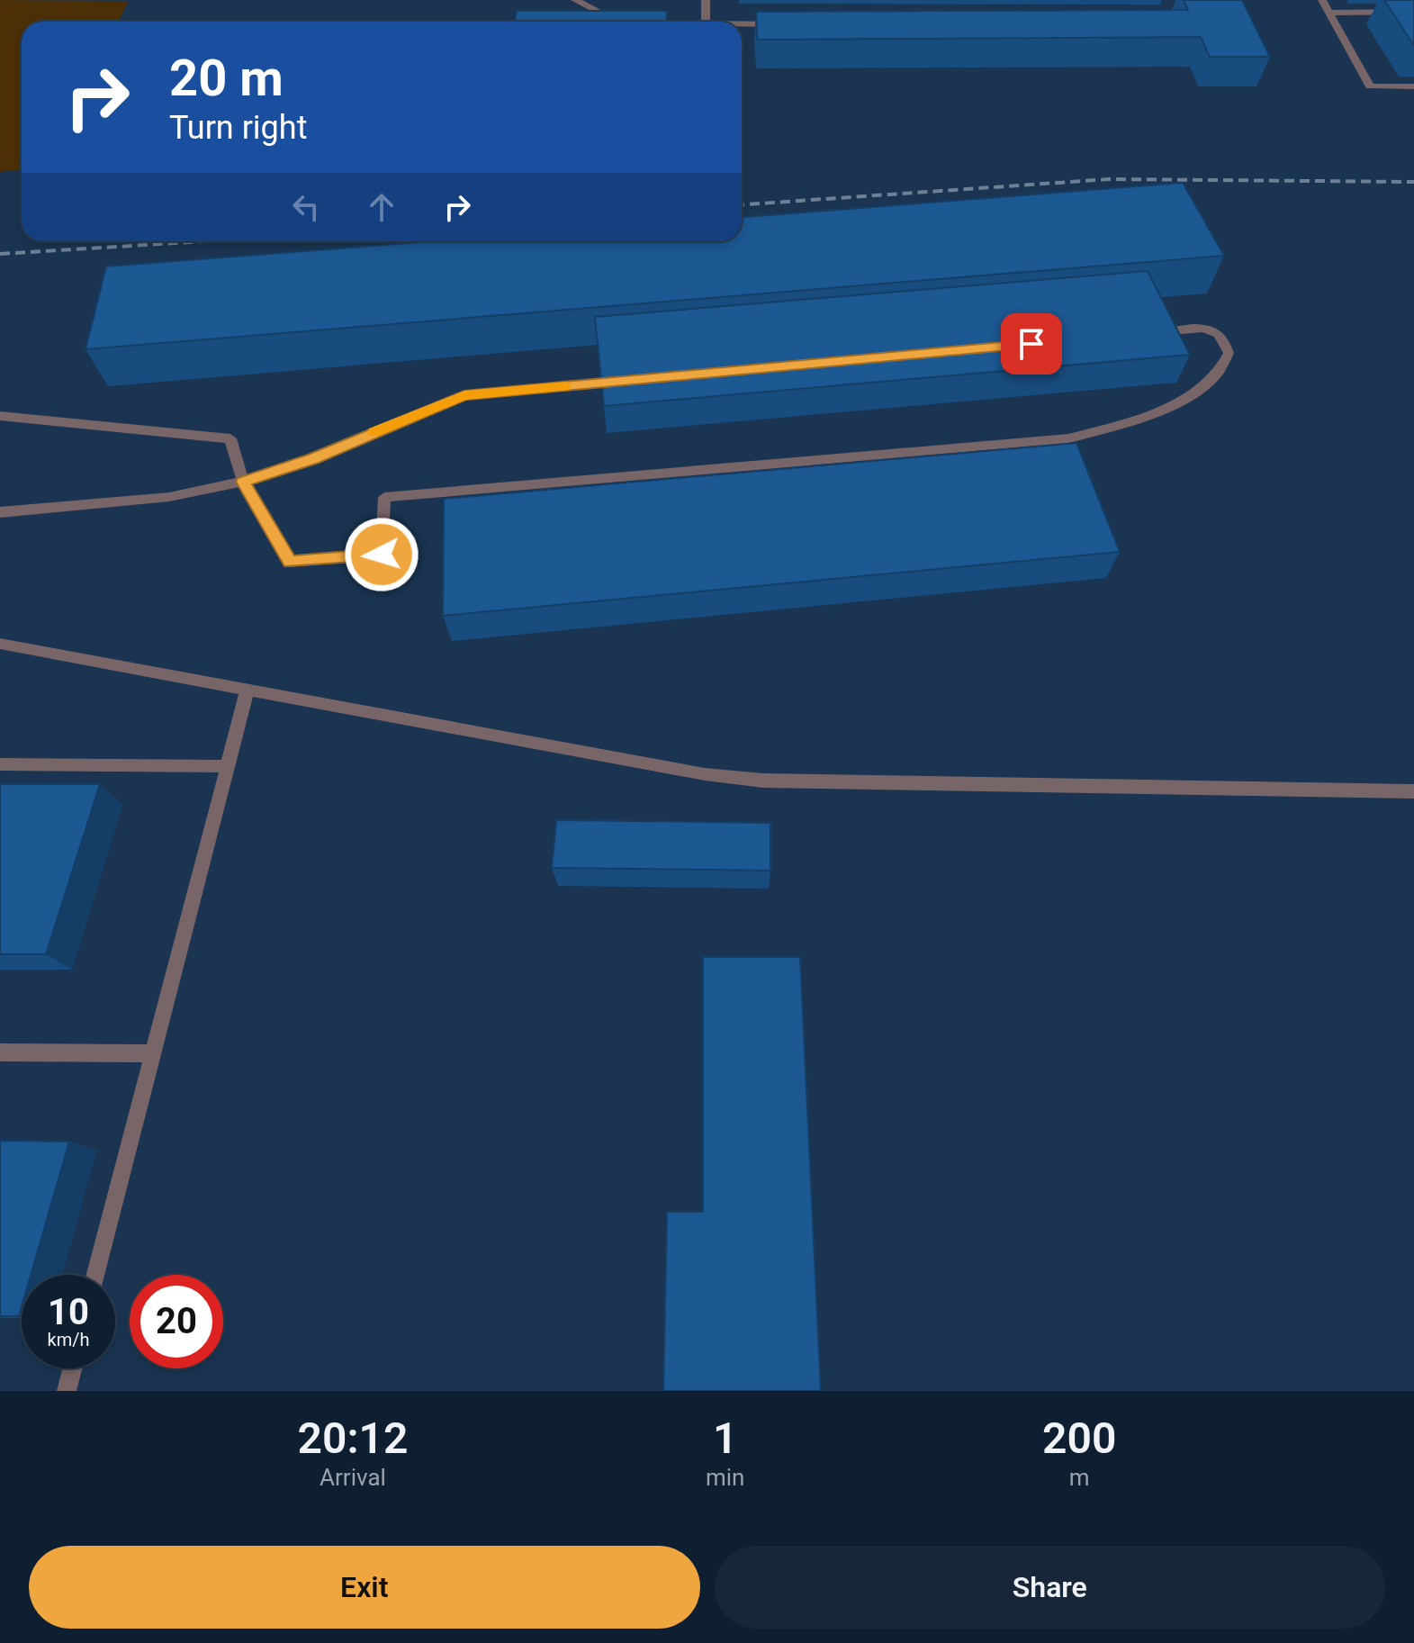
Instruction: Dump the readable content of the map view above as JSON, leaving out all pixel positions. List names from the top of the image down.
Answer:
{
  "page": {
    "turn": ["20 m", "Turn right"],
    "speed": "10 km/h",
    "limit": "20",
    "eta": [
      "20:12",
      "Arrival",
      "1",
      "min",
      "200",
      "m"
    ],
    "buttons": ["Exit", "Share"]
  }
}
